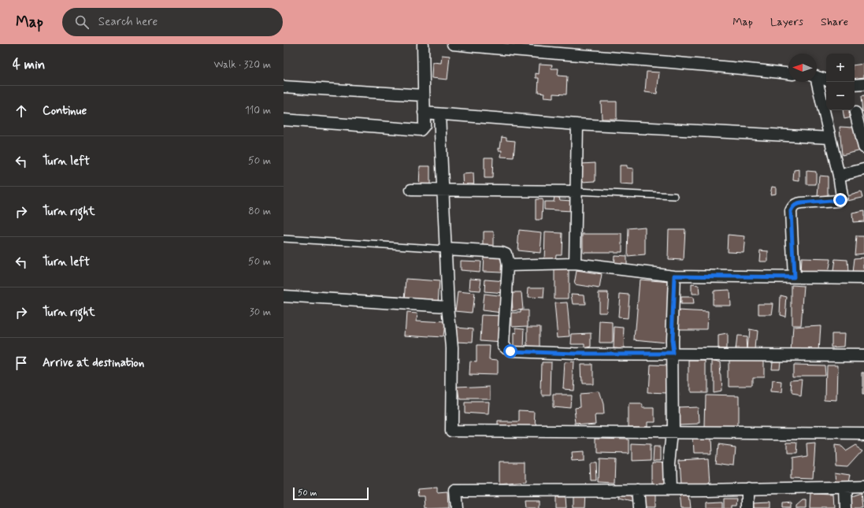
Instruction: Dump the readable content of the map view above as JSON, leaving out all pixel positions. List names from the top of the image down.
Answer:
{
  "scale_bar": "50 m",
  "north": "left",
  "page": {
    "header": "Map",
    "search": "Search here",
    "nav": ["Map", "Layers", "Share"],
    "heading": ["4 min", "Walk · 320 m"],
    "map_buttons": ["+", "−"],
    "list": [
      ["Continue", "110 m"],
      ["Turn left", "50 m"],
      ["Turn right", "80 m"],
      ["Turn left", "50 m"],
      ["Turn right", "30 m"],
      "Arrive at destination"
    ],
    "scale": "50 m"
  }
}
